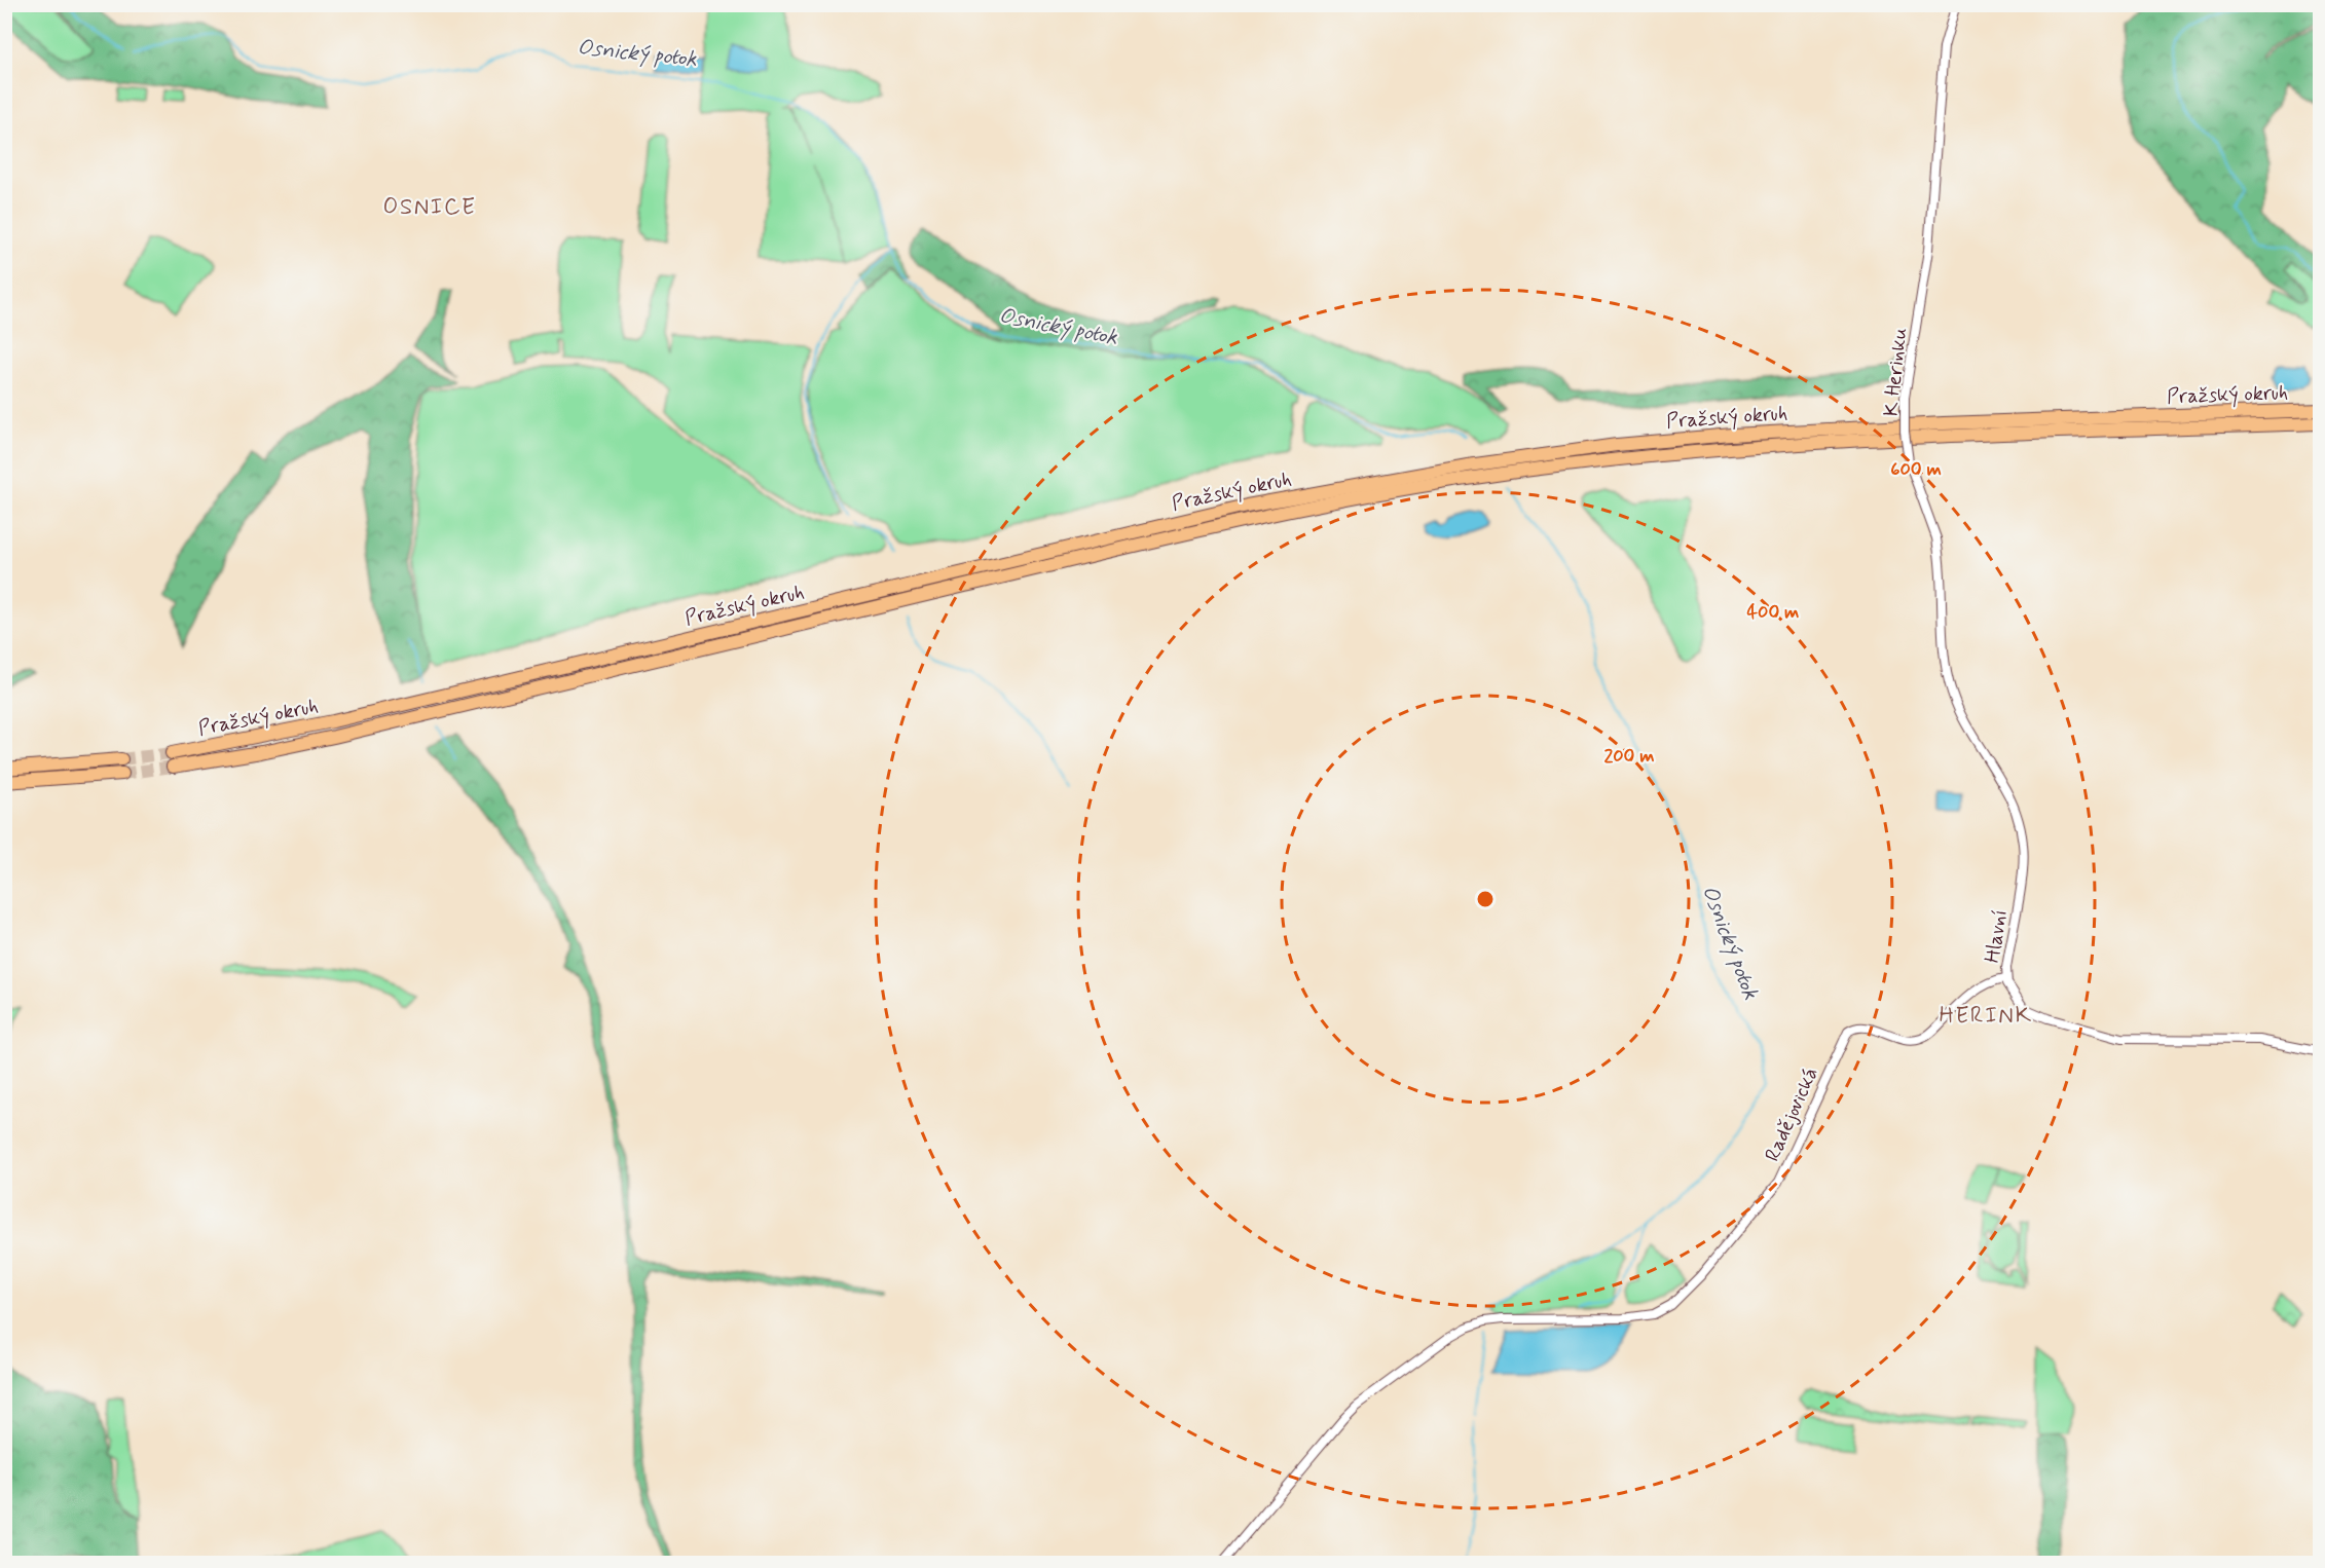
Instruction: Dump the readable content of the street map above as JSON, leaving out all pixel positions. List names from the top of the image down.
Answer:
{
  "streets": {
    "highway": ["Pražský okruh"],
    "street": ["K Herinku", "Hlavní", "Radějovická"]
  },
  "crossings": [
    ["K Herinku", "Hlavní"],
    ["Hlavní", "Radějovická"]
  ],
  "districts": ["OSNICE", "HERINK"],
  "water": ["Osnický potok"],
  "rings": ["600 m", "400 m", "200 m"]
}
